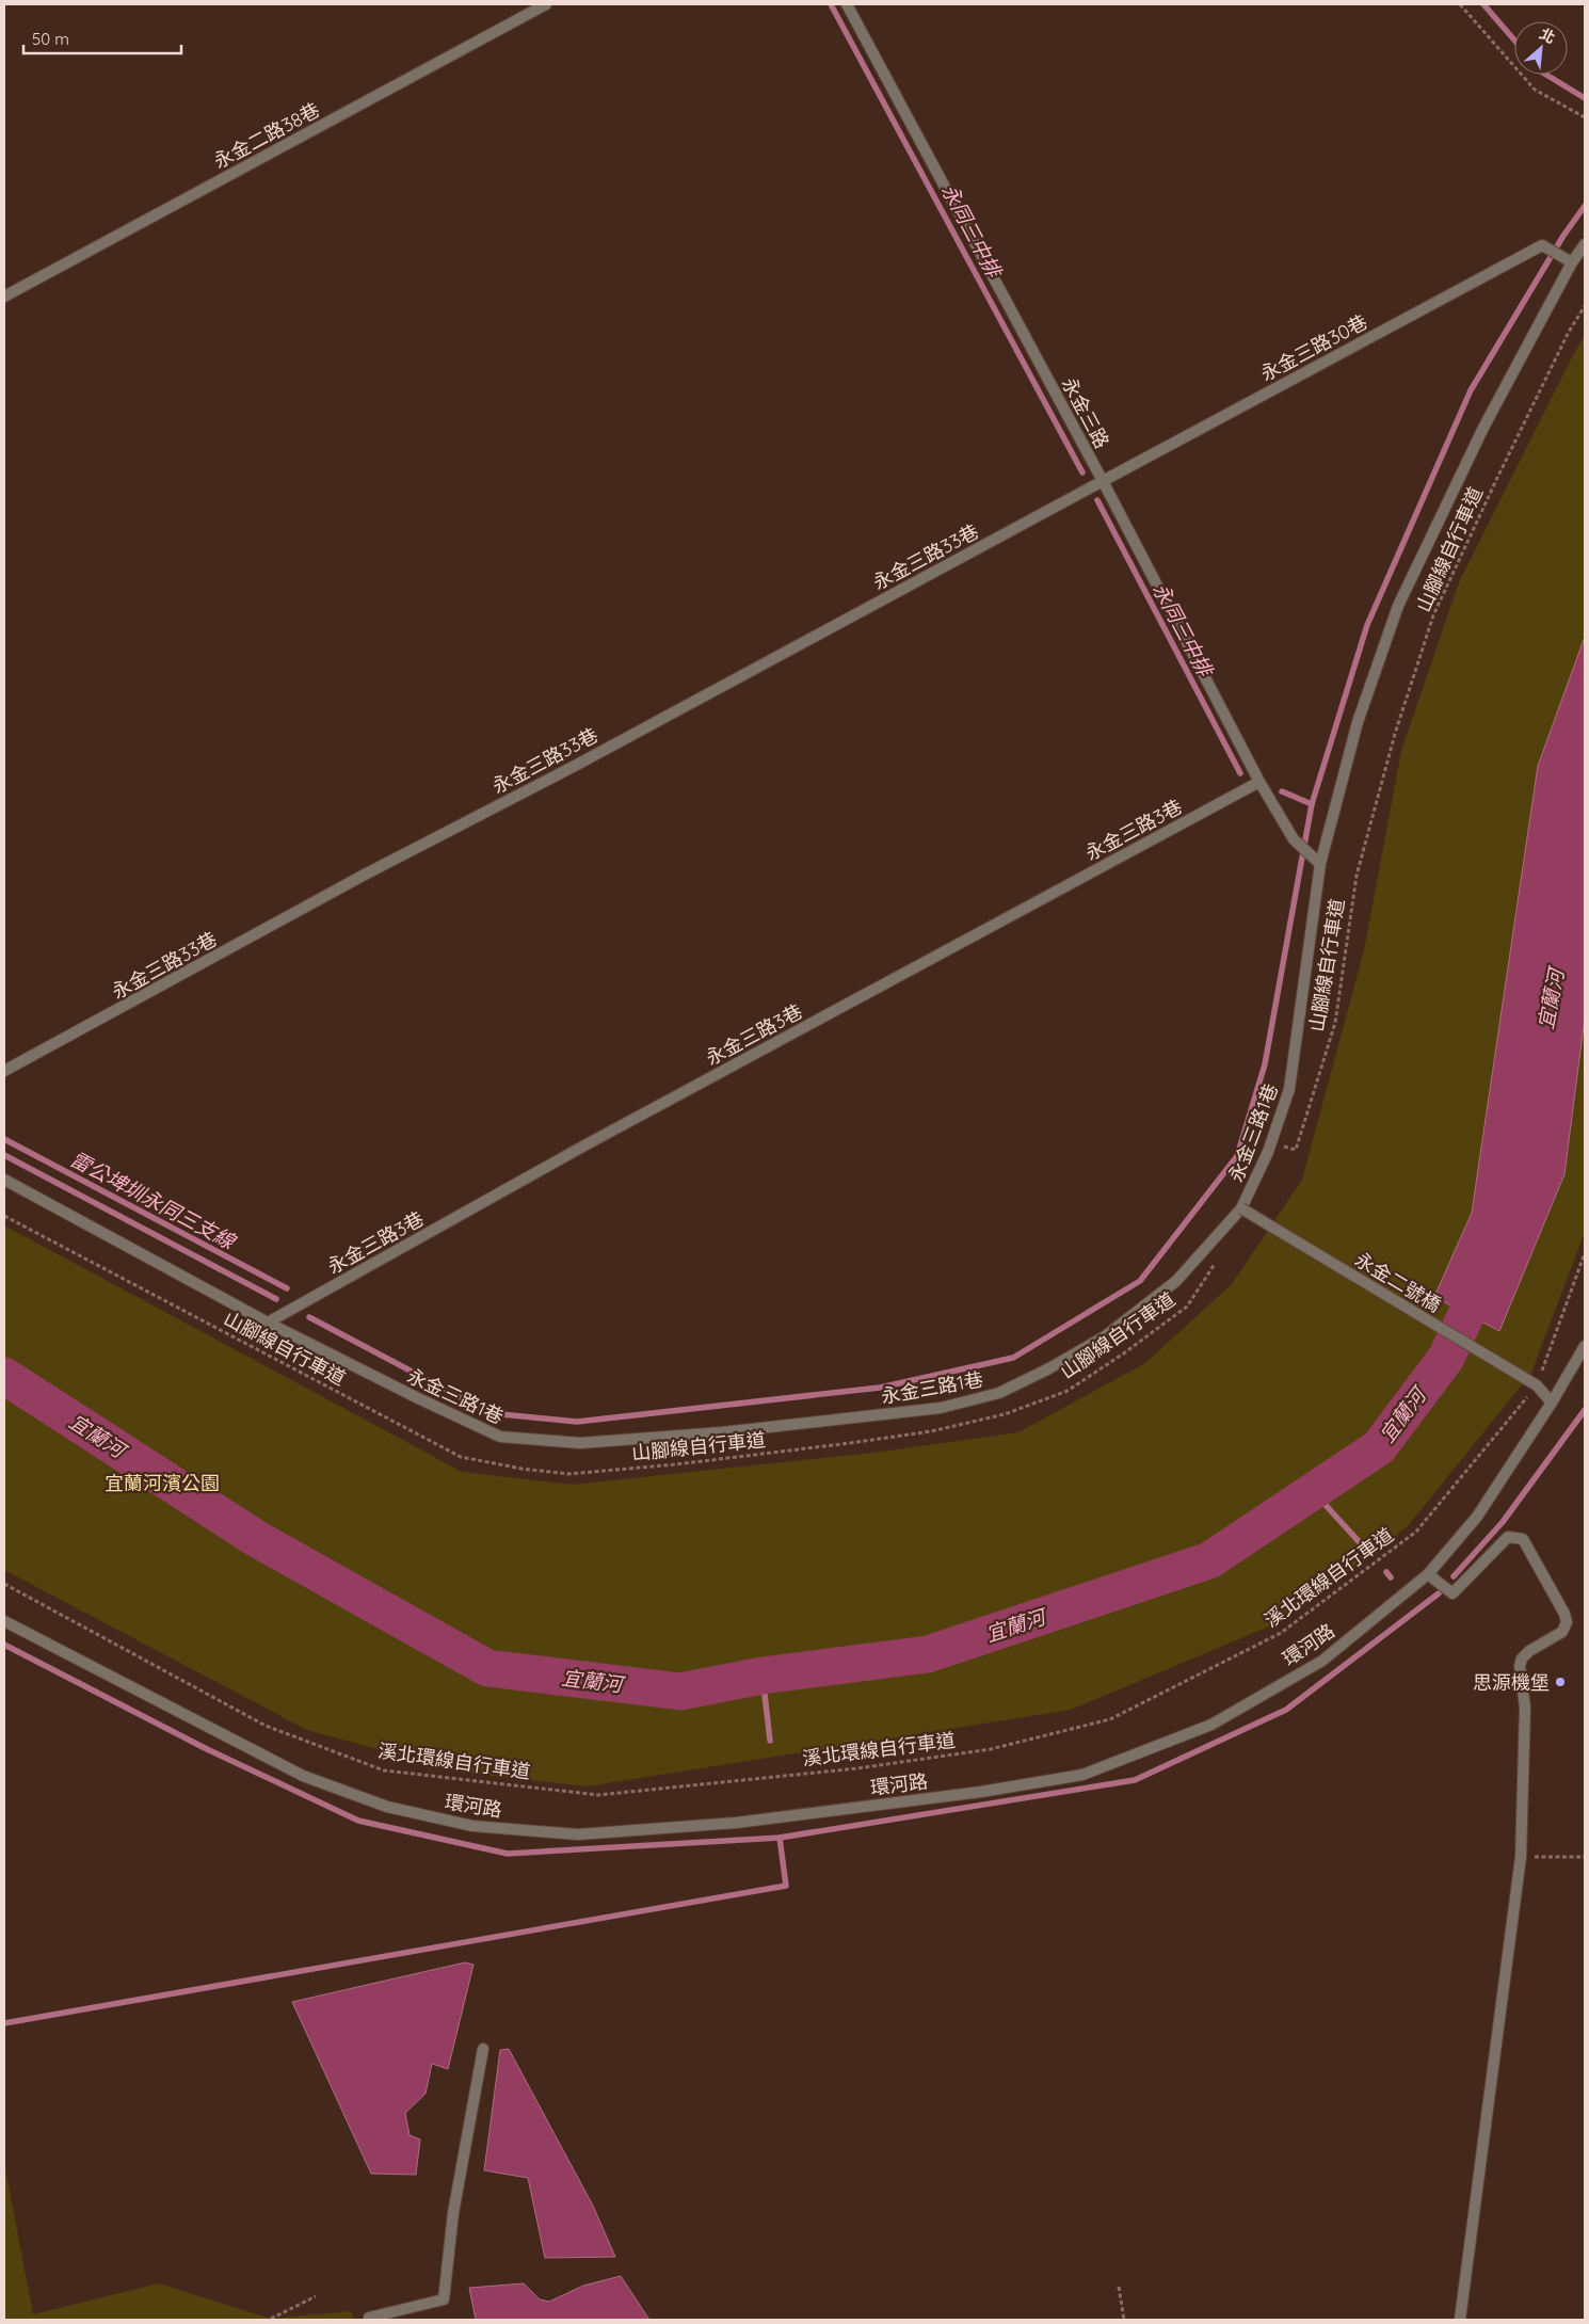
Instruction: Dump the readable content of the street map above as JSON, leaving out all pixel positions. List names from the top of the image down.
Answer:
{
  "streets": {
    "street": [
      "永金二路38巷",
      "永金三路30巷",
      "永金三路",
      "永金三路33巷",
      "永金三路3巷",
      "永金三路1巷",
      "永金二號橋",
      "環河路"
    ],
    "path": ["山腳線自行車道", "溪北環線自行車道"]
  },
  "crossings": [
    ["永金三路30巷", "永金三路"],
    ["永金三路30巷", "永金三路33巷"],
    ["永金三路30巷", "永金三路1巷"],
    ["永金三路", "永金三路33巷"],
    ["永金三路", "永金三路3巷"],
    ["永金三路", "永金三路1巷"],
    ["永金三路3巷", "永金三路1巷"],
    ["永金三路1巷", "永金二號橋"],
    ["永金二號橋", "溪北環線自行車道"],
    ["永金二號橋", "環河路"]
  ],
  "water": ["永同三中排", "宜蘭河", "雷公埤圳永同三支線"],
  "parks": ["宜蘭河濱公園"],
  "places": ["思源機堡"],
  "scale_bar": "50 m",
  "north": "top right"
}
